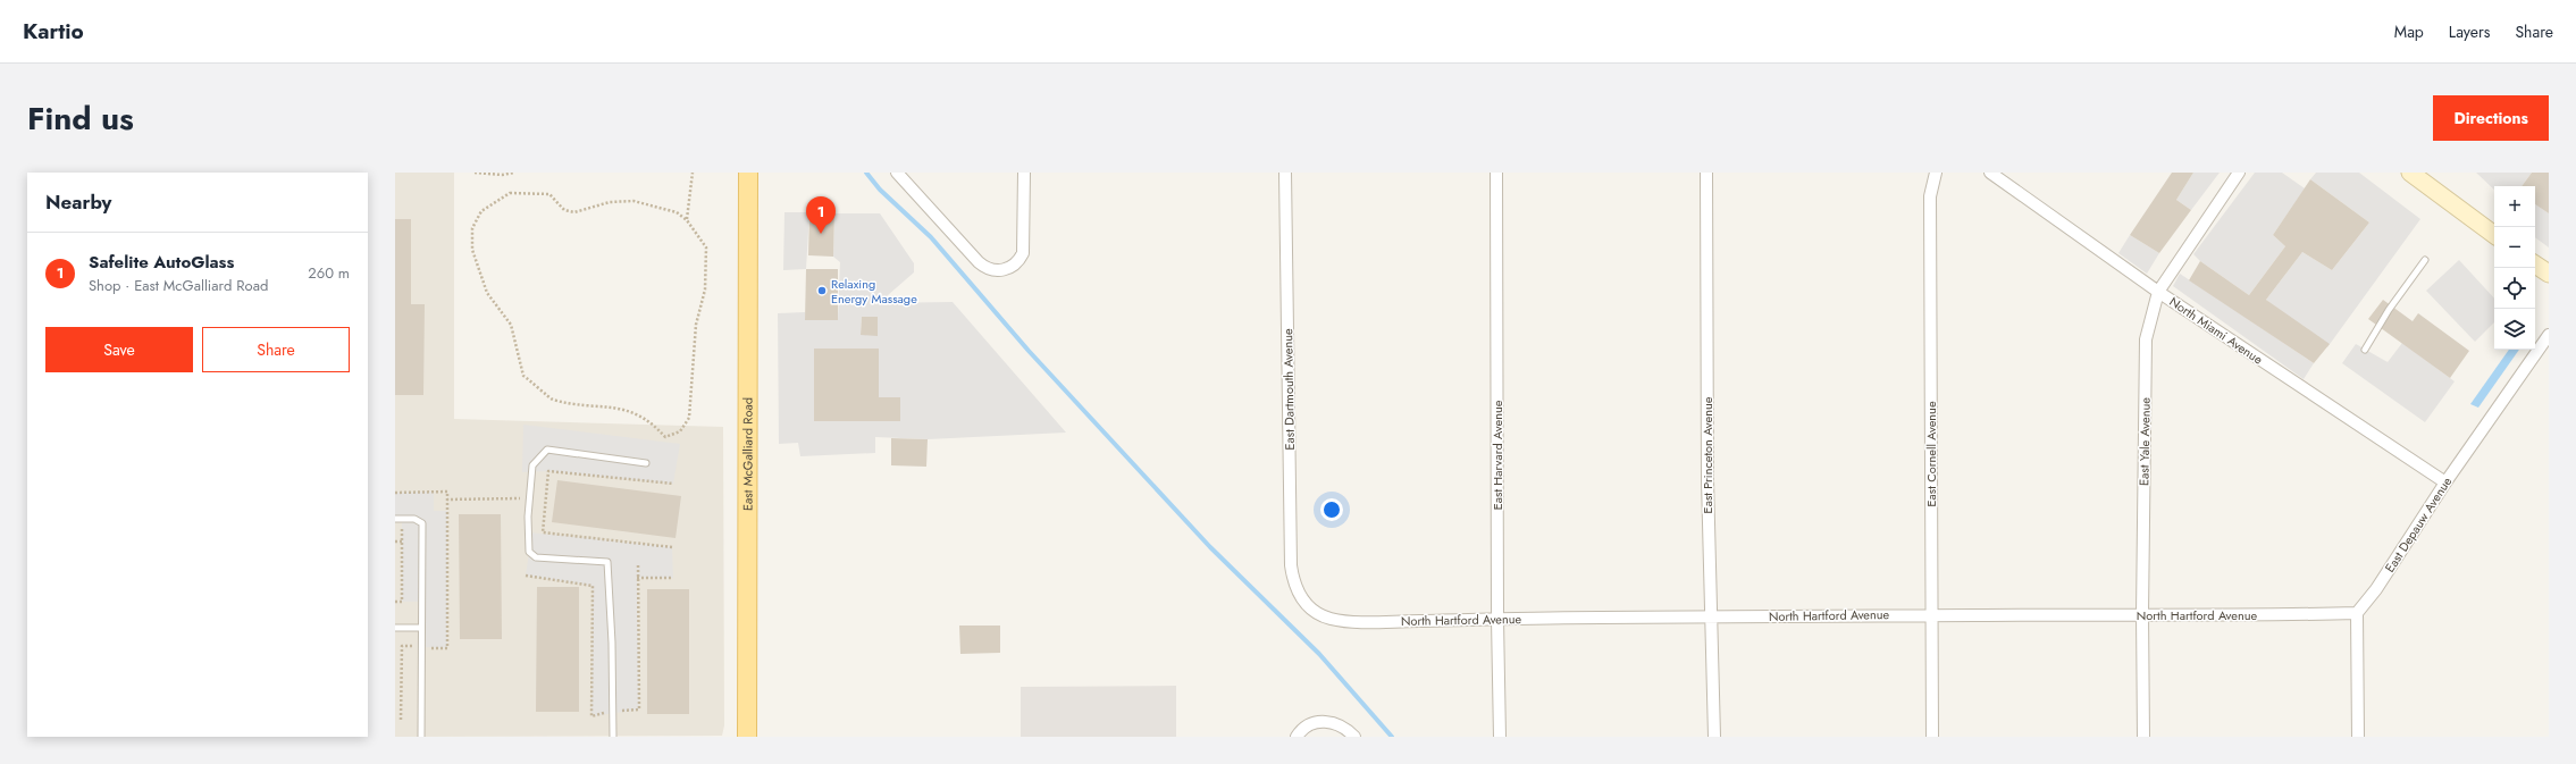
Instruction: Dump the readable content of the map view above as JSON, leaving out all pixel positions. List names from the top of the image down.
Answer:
{
  "streets": {
    "main road": ["East McGalliard Road"],
    "street": [
      "North Miami Avenue",
      "East Dartmouth Avenue",
      "East Yale Avenue",
      "East Cornell Avenue",
      "East Harvard Avenue",
      "East Princeton Avenue",
      "East Depauw Avenue",
      "North Hartford Avenue"
    ]
  },
  "crossings": [
    ["North Miami Avenue", "East Yale Avenue"],
    ["North Miami Avenue", "East Depauw Avenue"],
    ["East Dartmouth Avenue", "North Hartford Avenue"],
    ["East Yale Avenue", "North Hartford Avenue"],
    ["East Cornell Avenue", "North Hartford Avenue"],
    ["East Harvard Avenue", "North Hartford Avenue"],
    ["East Princeton Avenue", "North Hartford Avenue"],
    ["East Depauw Avenue", "North Hartford Avenue"]
  ],
  "places": ["Relaxing Energy Massage"],
  "page": {
    "header": "Kartio",
    "nav": ["Map", "Layers", "Share"],
    "title": "Find us",
    "buttons": [
      "Directions",
      ["Save", "Share"]
    ],
    "heading": "Nearby",
    "map_buttons": ["+", "−"],
    "pins": "1",
    "list": [
      {
        "mark": "1",
        "name": "Safelite AutoGlass",
        "note": "Shop · East McGalliard Road",
        "value": "260 m"
      }
    ]
  }
}
